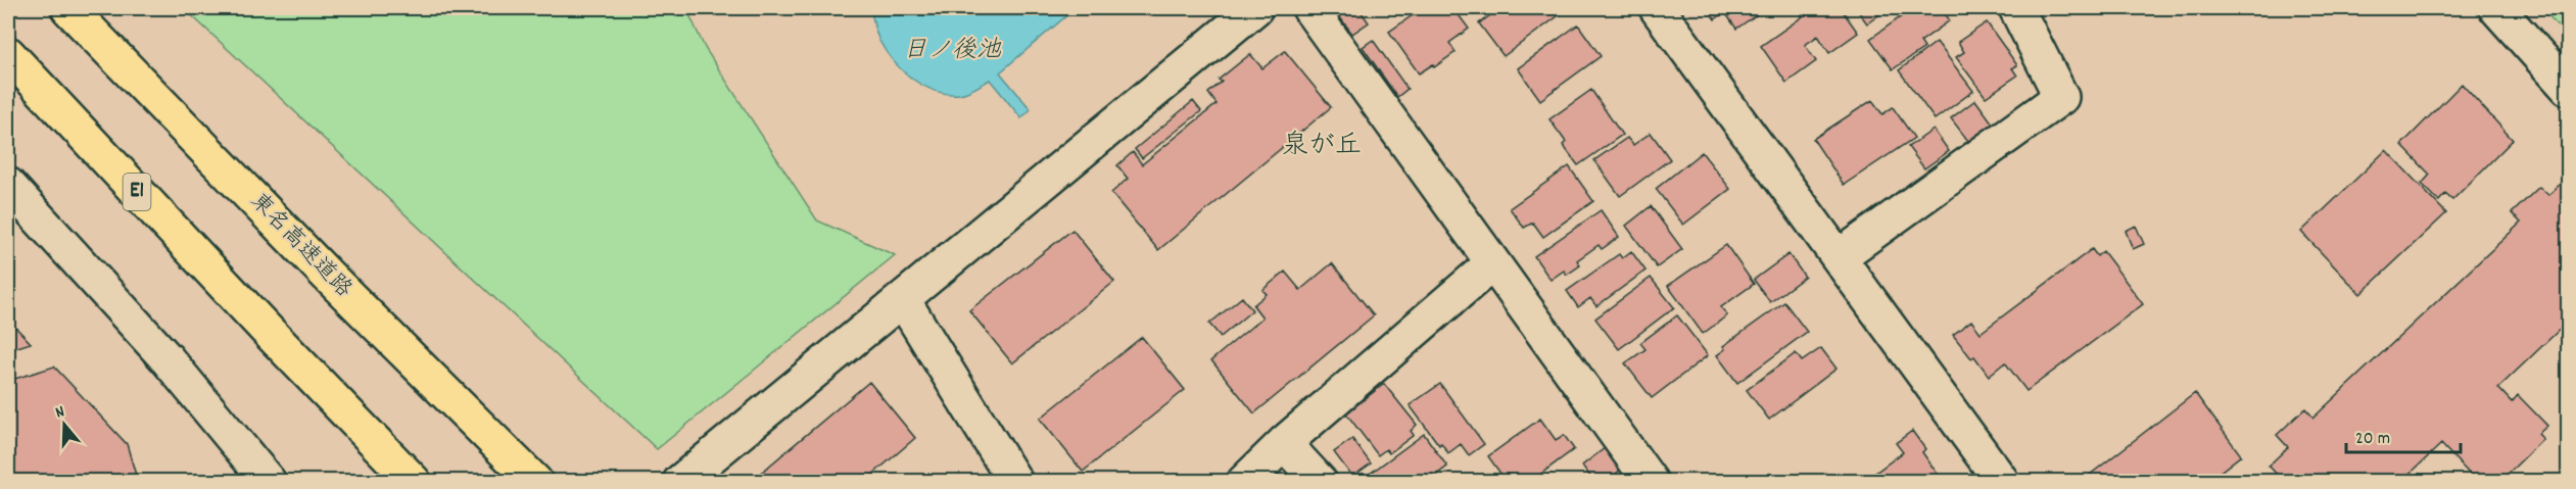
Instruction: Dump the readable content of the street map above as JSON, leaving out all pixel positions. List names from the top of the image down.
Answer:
{
  "streets": {
    "highway": ["E1", "東名高速道路"]
  },
  "districts": ["泉が丘"],
  "water": ["日ノ後池"],
  "scale_bar": "20 m",
  "north": "top"
}
